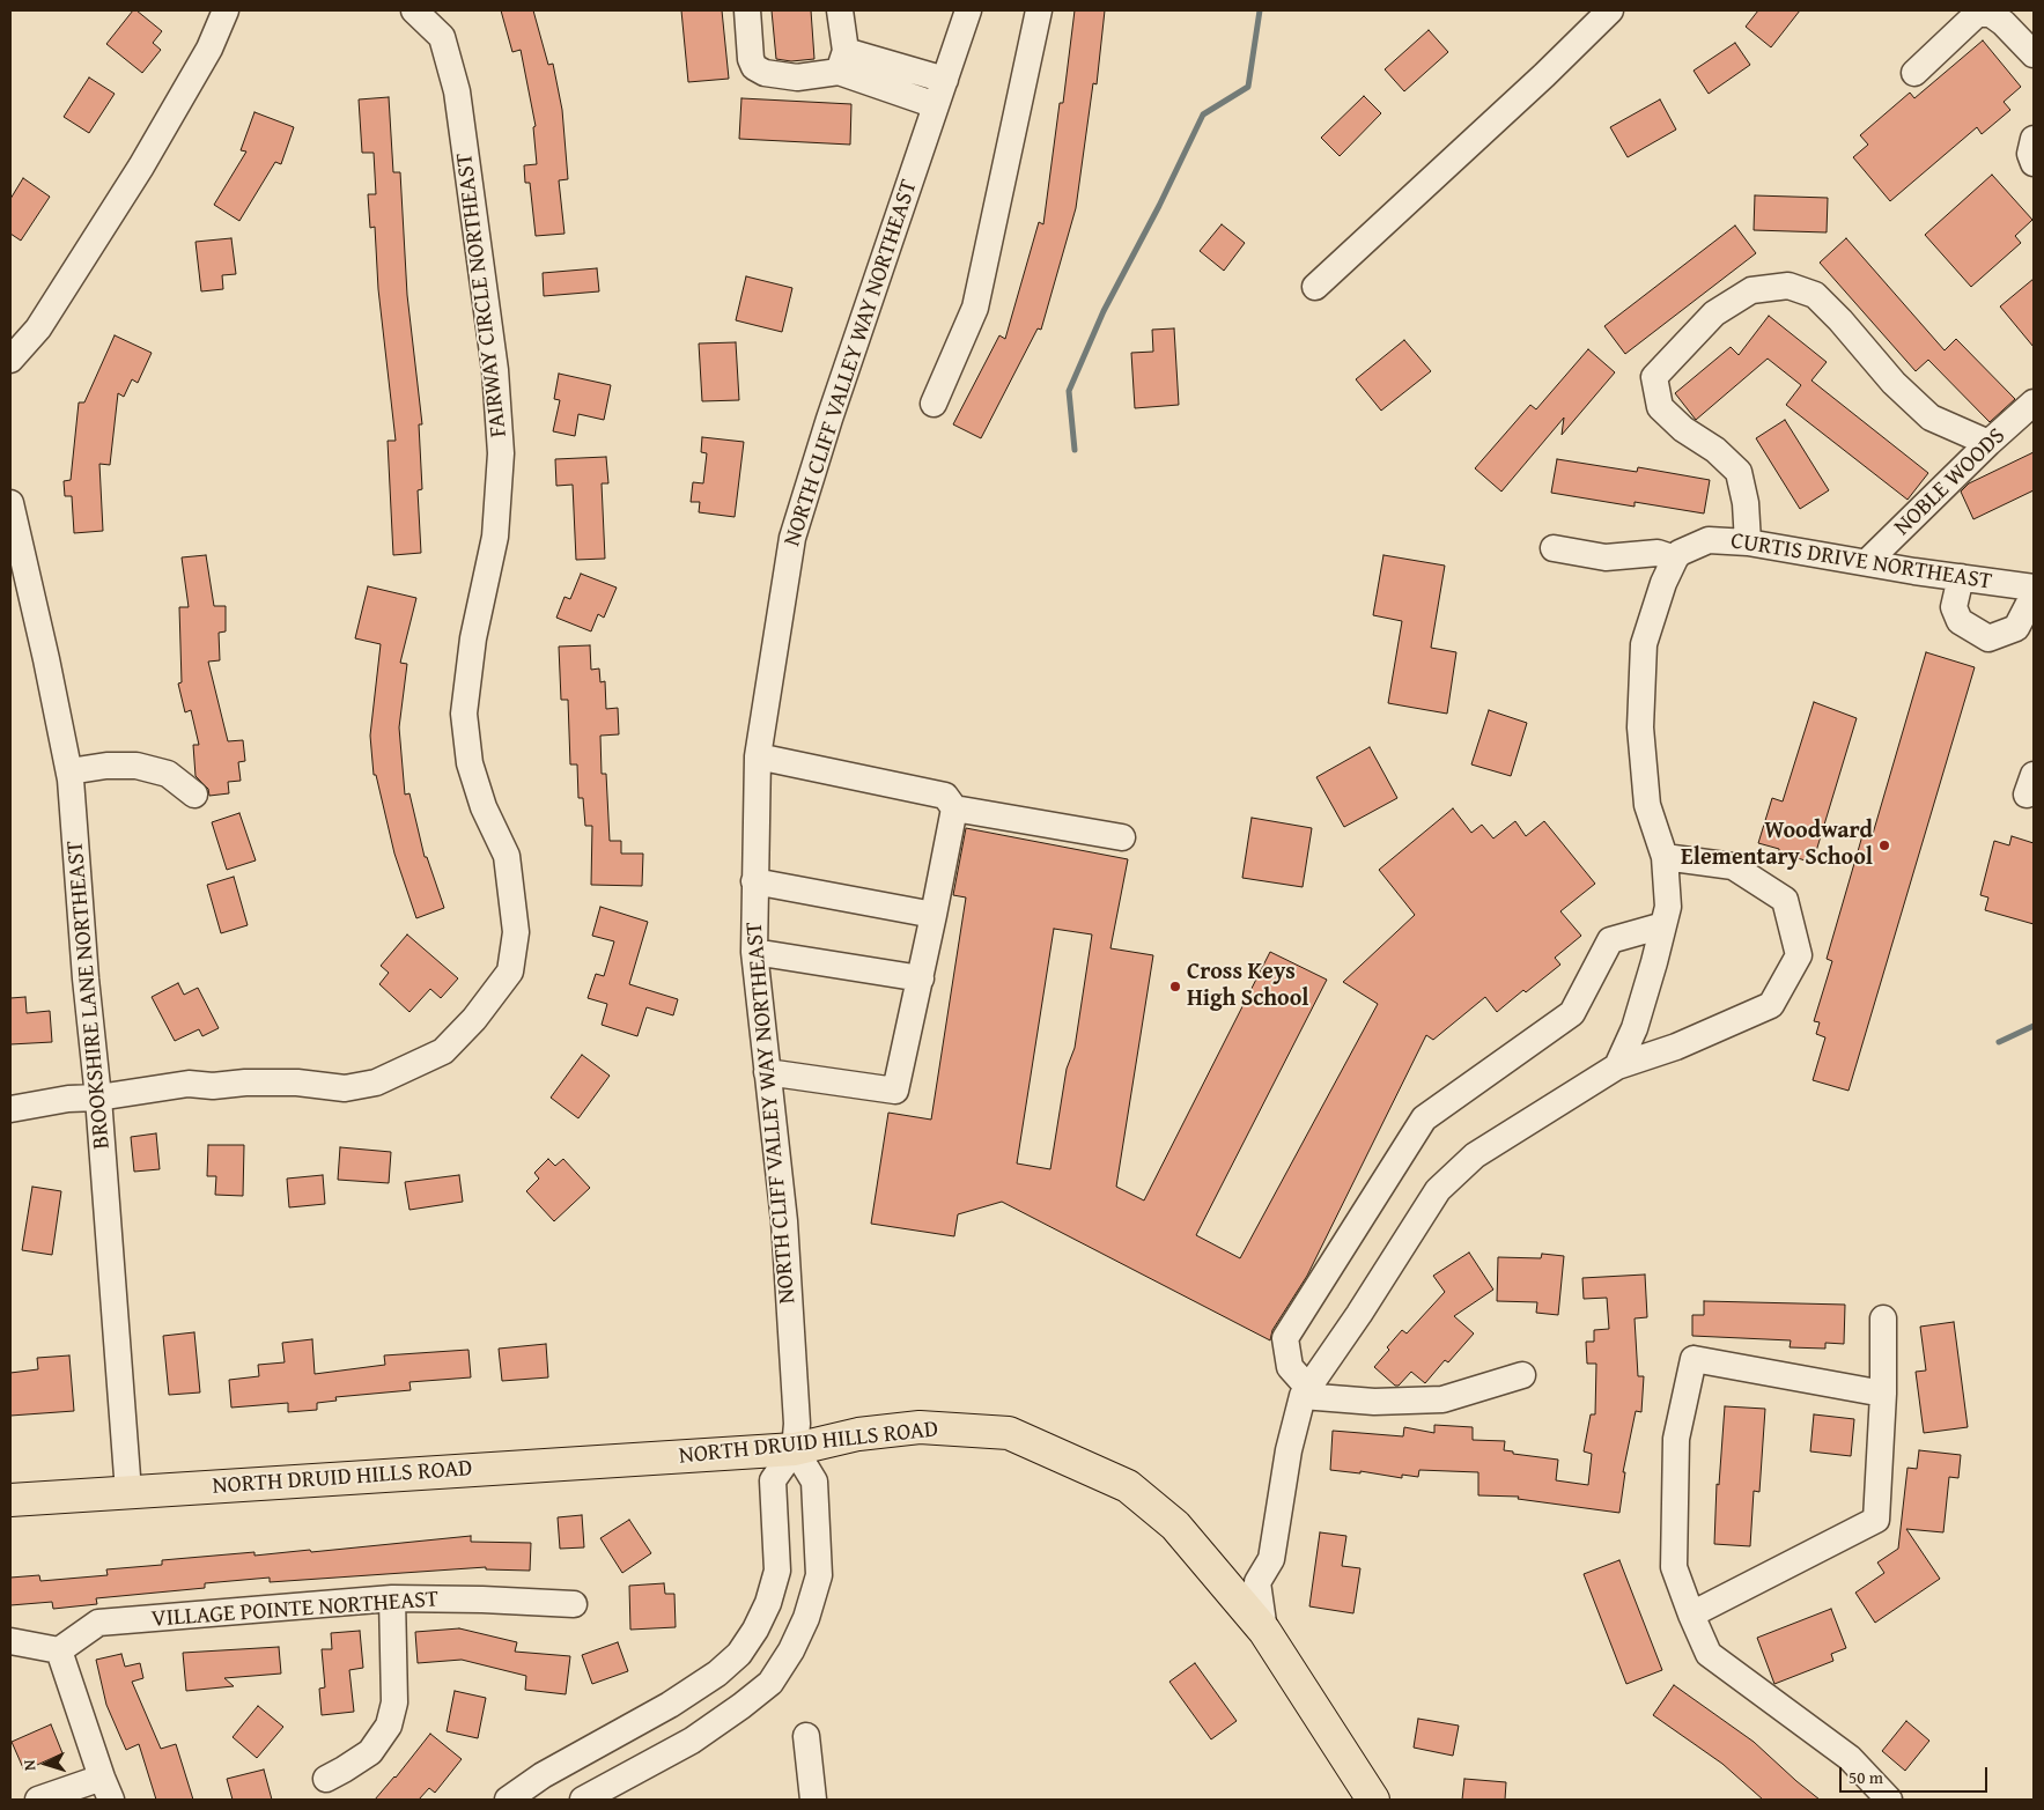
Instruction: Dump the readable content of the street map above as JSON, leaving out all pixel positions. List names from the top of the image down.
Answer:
{
  "streets": {
    "main road": ["NORTH DRUID HILLS ROAD"],
    "street": [
      "FAIRWAY CIRCLE NORTHEAST",
      "NORTH CLIFF VALLEY WAY NORTHEAST",
      "NOBLE WOODS",
      "CURTIS DRIVE NORTHEAST",
      "BROOKSHIRE LANE NORTHEAST",
      "VILLAGE POINTE NORTHEAST"
    ]
  },
  "crossings": [
    ["FAIRWAY CIRCLE NORTHEAST", "BROOKSHIRE LANE NORTHEAST"],
    ["NORTH CLIFF VALLEY WAY NORTHEAST", "NORTH DRUID HILLS ROAD"],
    ["NOBLE WOODS", "CURTIS DRIVE NORTHEAST"],
    ["BROOKSHIRE LANE NORTHEAST", "NORTH DRUID HILLS ROAD"]
  ],
  "places": ["Woodward Elementary School", "Cross Keys High School"],
  "scale_bar": "50 m",
  "north": "left"
}
